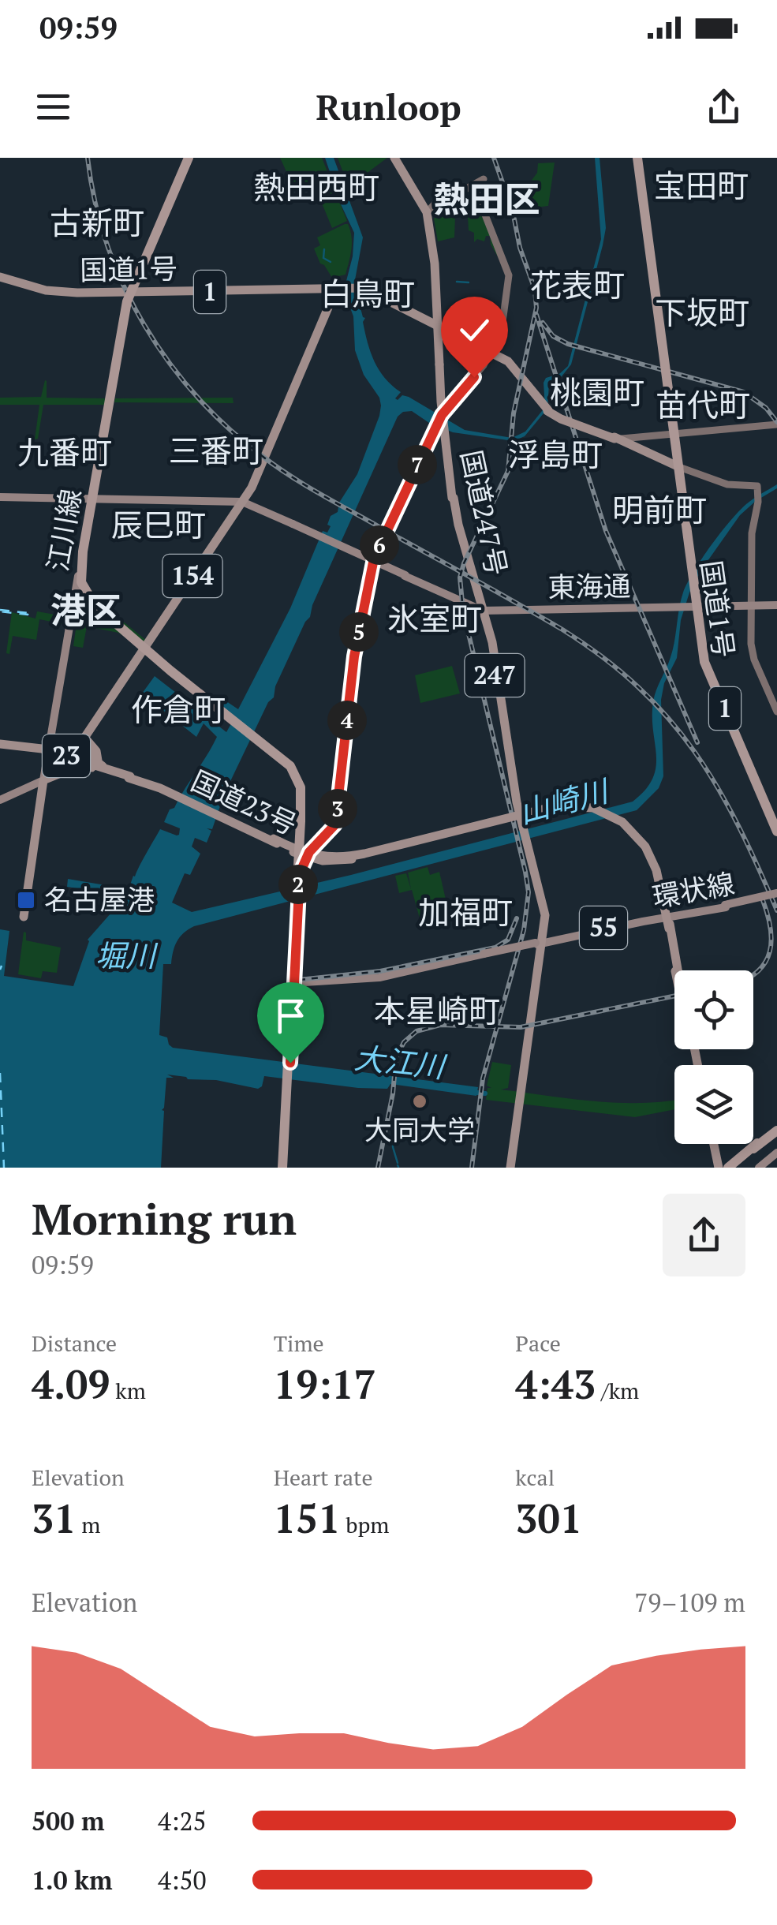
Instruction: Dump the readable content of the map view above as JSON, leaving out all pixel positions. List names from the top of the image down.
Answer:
{
  "streets": {
    "highway": [
      "国道1号",
      "1",
      "国道247号",
      "154",
      "247",
      "23",
      "国道23号"
    ],
    "main road": [
      "江川線",
      "東海通",
      "環状線",
      "55"
    ]
  },
  "crossings": [
    ["国道1号", "国道247号"],
    ["国道1号", "江川線"],
    ["国道1号", "154"],
    ["国道1号", "東海通"],
    ["国道247号", "東海通"],
    ["国道247号", "環状線"],
    ["江川線", "154"],
    ["江川線", "東海通"],
    ["江川線", "23"],
    ["154", "東海通"],
    ["154", "23"],
    ["154", "国道23号"],
    ["23", "国道23号"]
  ],
  "districts": [
    "宝田町",
    "熱田西町",
    "熱田区",
    "古新町",
    "花表町",
    "白鳥町",
    "下坂町",
    "桃園町",
    "苗代町",
    "三番町",
    "九番町",
    "浮島町",
    "明前町",
    "辰巳町",
    "港区",
    "氷室町",
    "作倉町",
    "加福町",
    "本星崎町"
  ],
  "water": ["山崎川", "堀川", "大江川"],
  "places": {
    "transit": ["名古屋港"],
    "other": ["大同大学"]
  },
  "page": {
    "status": "09:59",
    "header": "Runloop",
    "pins": [
      "7",
      "6",
      "5",
      "4",
      "3",
      "2"
    ],
    "heading": ["Morning run", "09:59"],
    "stats": [
      ["Distance", "4.09 km"],
      ["Time", "19:17"],
      ["Pace", "4:43 /km"],
      ["Elevation", "31 m"],
      ["Heart rate", "151 bpm"],
      ["kcal", "301"]
    ],
    "chart": ["Elevation", "79–109 m"],
    "list": [
      {
        "name": "500 m",
        "note": "4:25"
      },
      {
        "name": "1.0 km",
        "note": "4:50"
      }
    ]
  }
}
